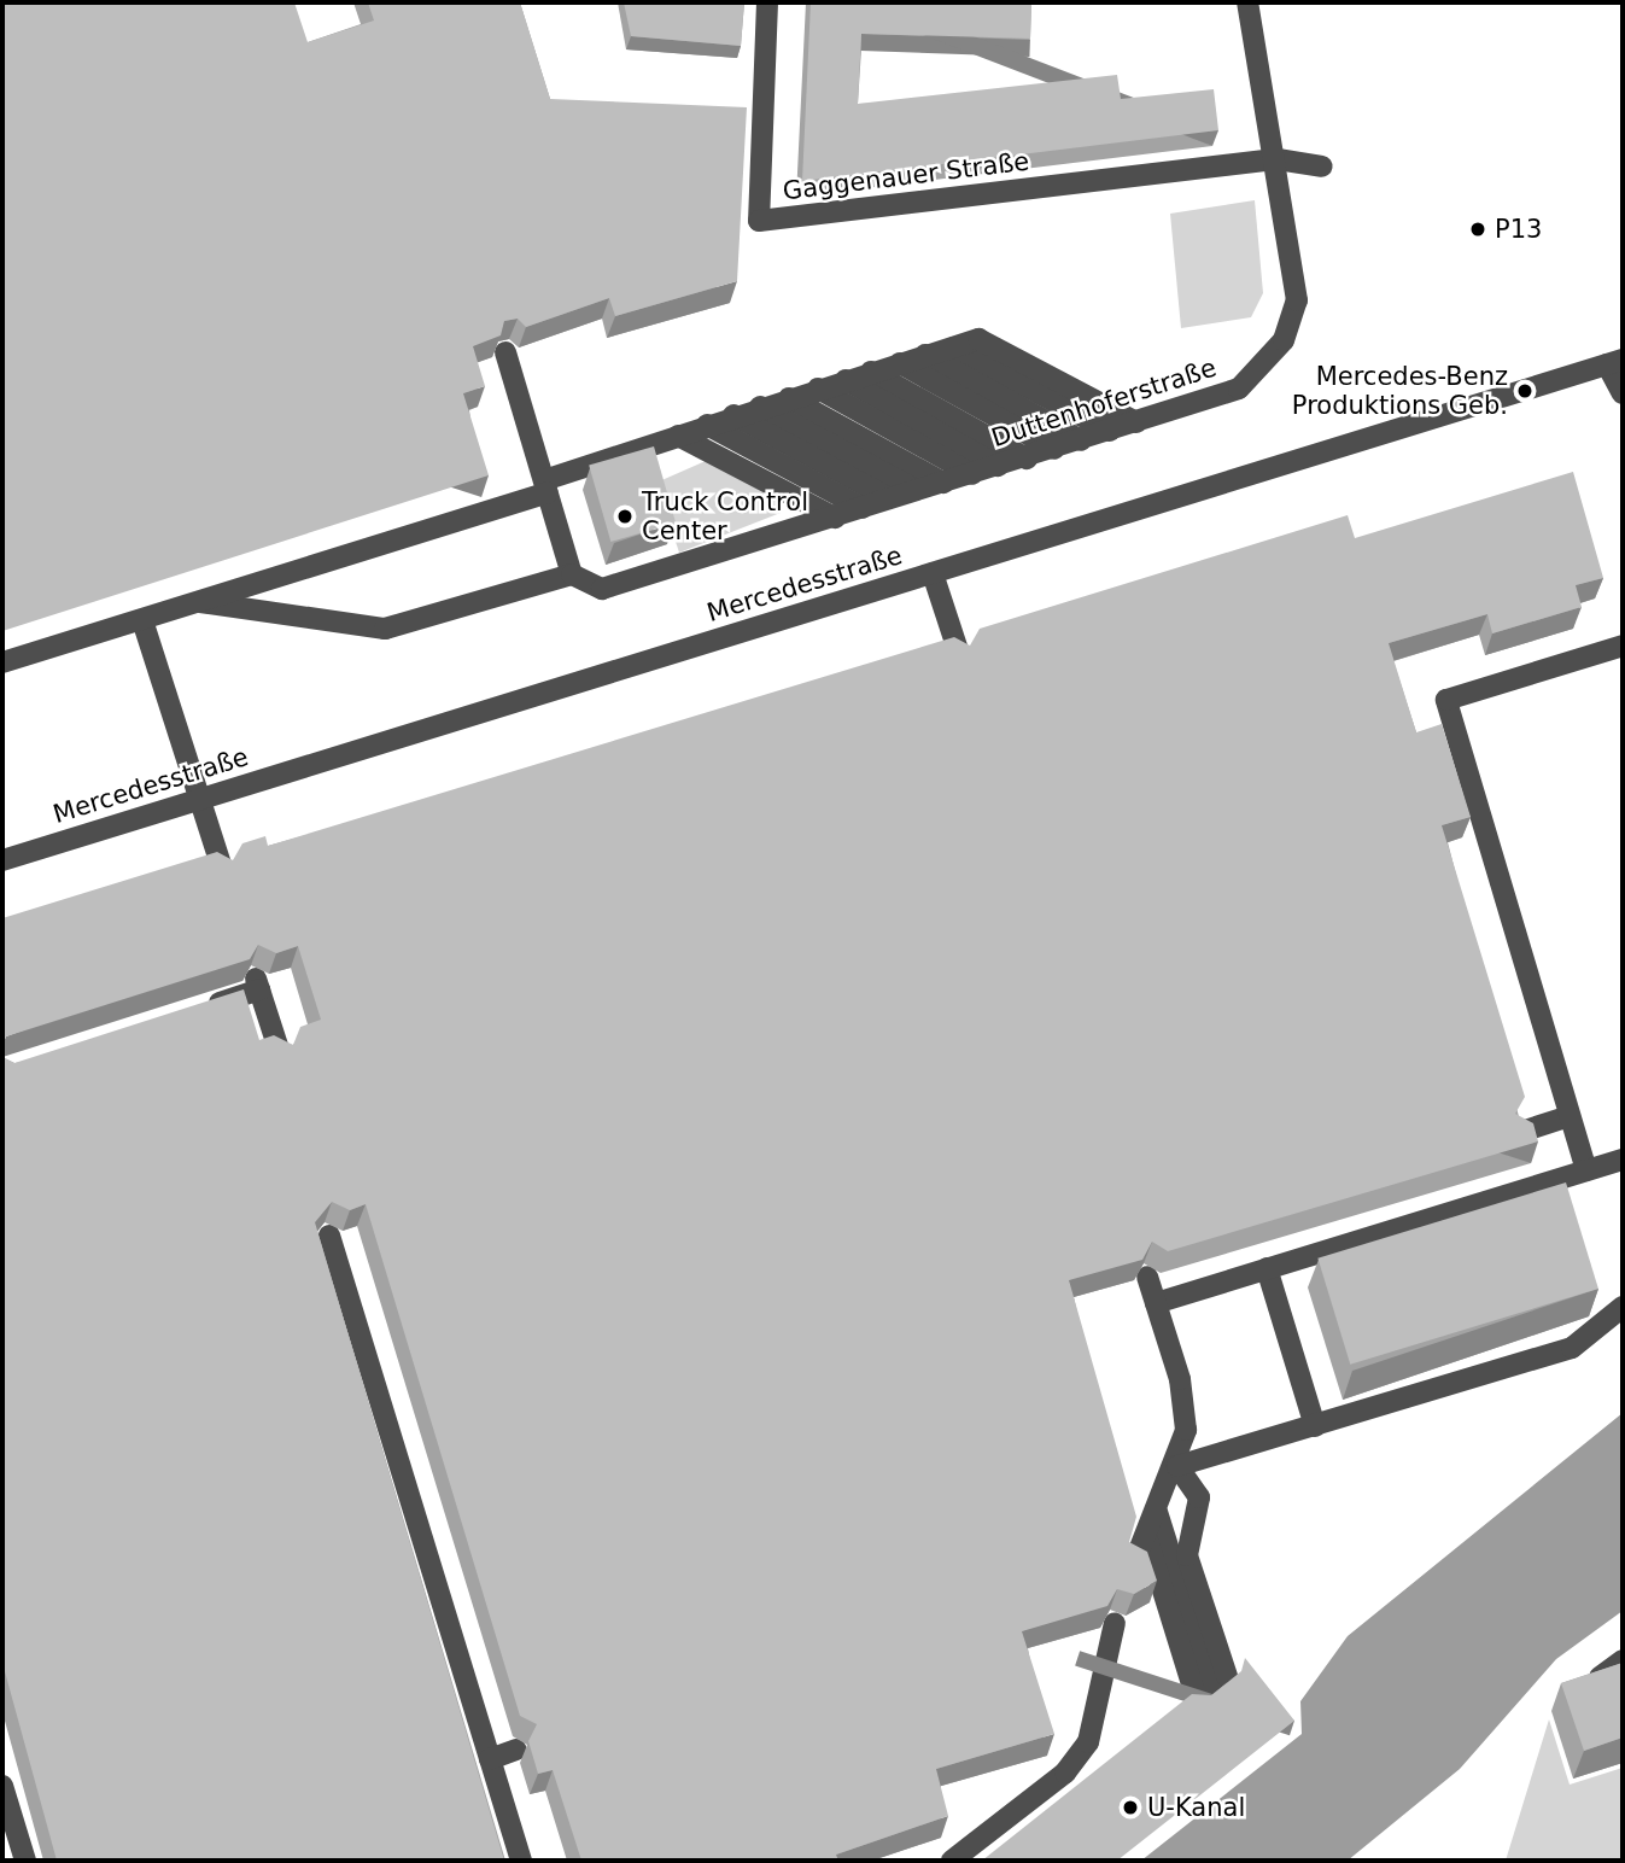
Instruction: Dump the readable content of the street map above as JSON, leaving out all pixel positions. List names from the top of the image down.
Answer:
{
  "streets": {
    "street": ["Gaggenauer Straße", "Duttenhoferstraße", "Mercedesstraße"]
  },
  "crossings": [
    ["Gaggenauer Straße", "Duttenhoferstraße"]
  ],
  "places": [
    "P13",
    "Mercedes-Benz Produktions Geb.",
    "Truck Control Center",
    "U-Kanal"
  ]
}
